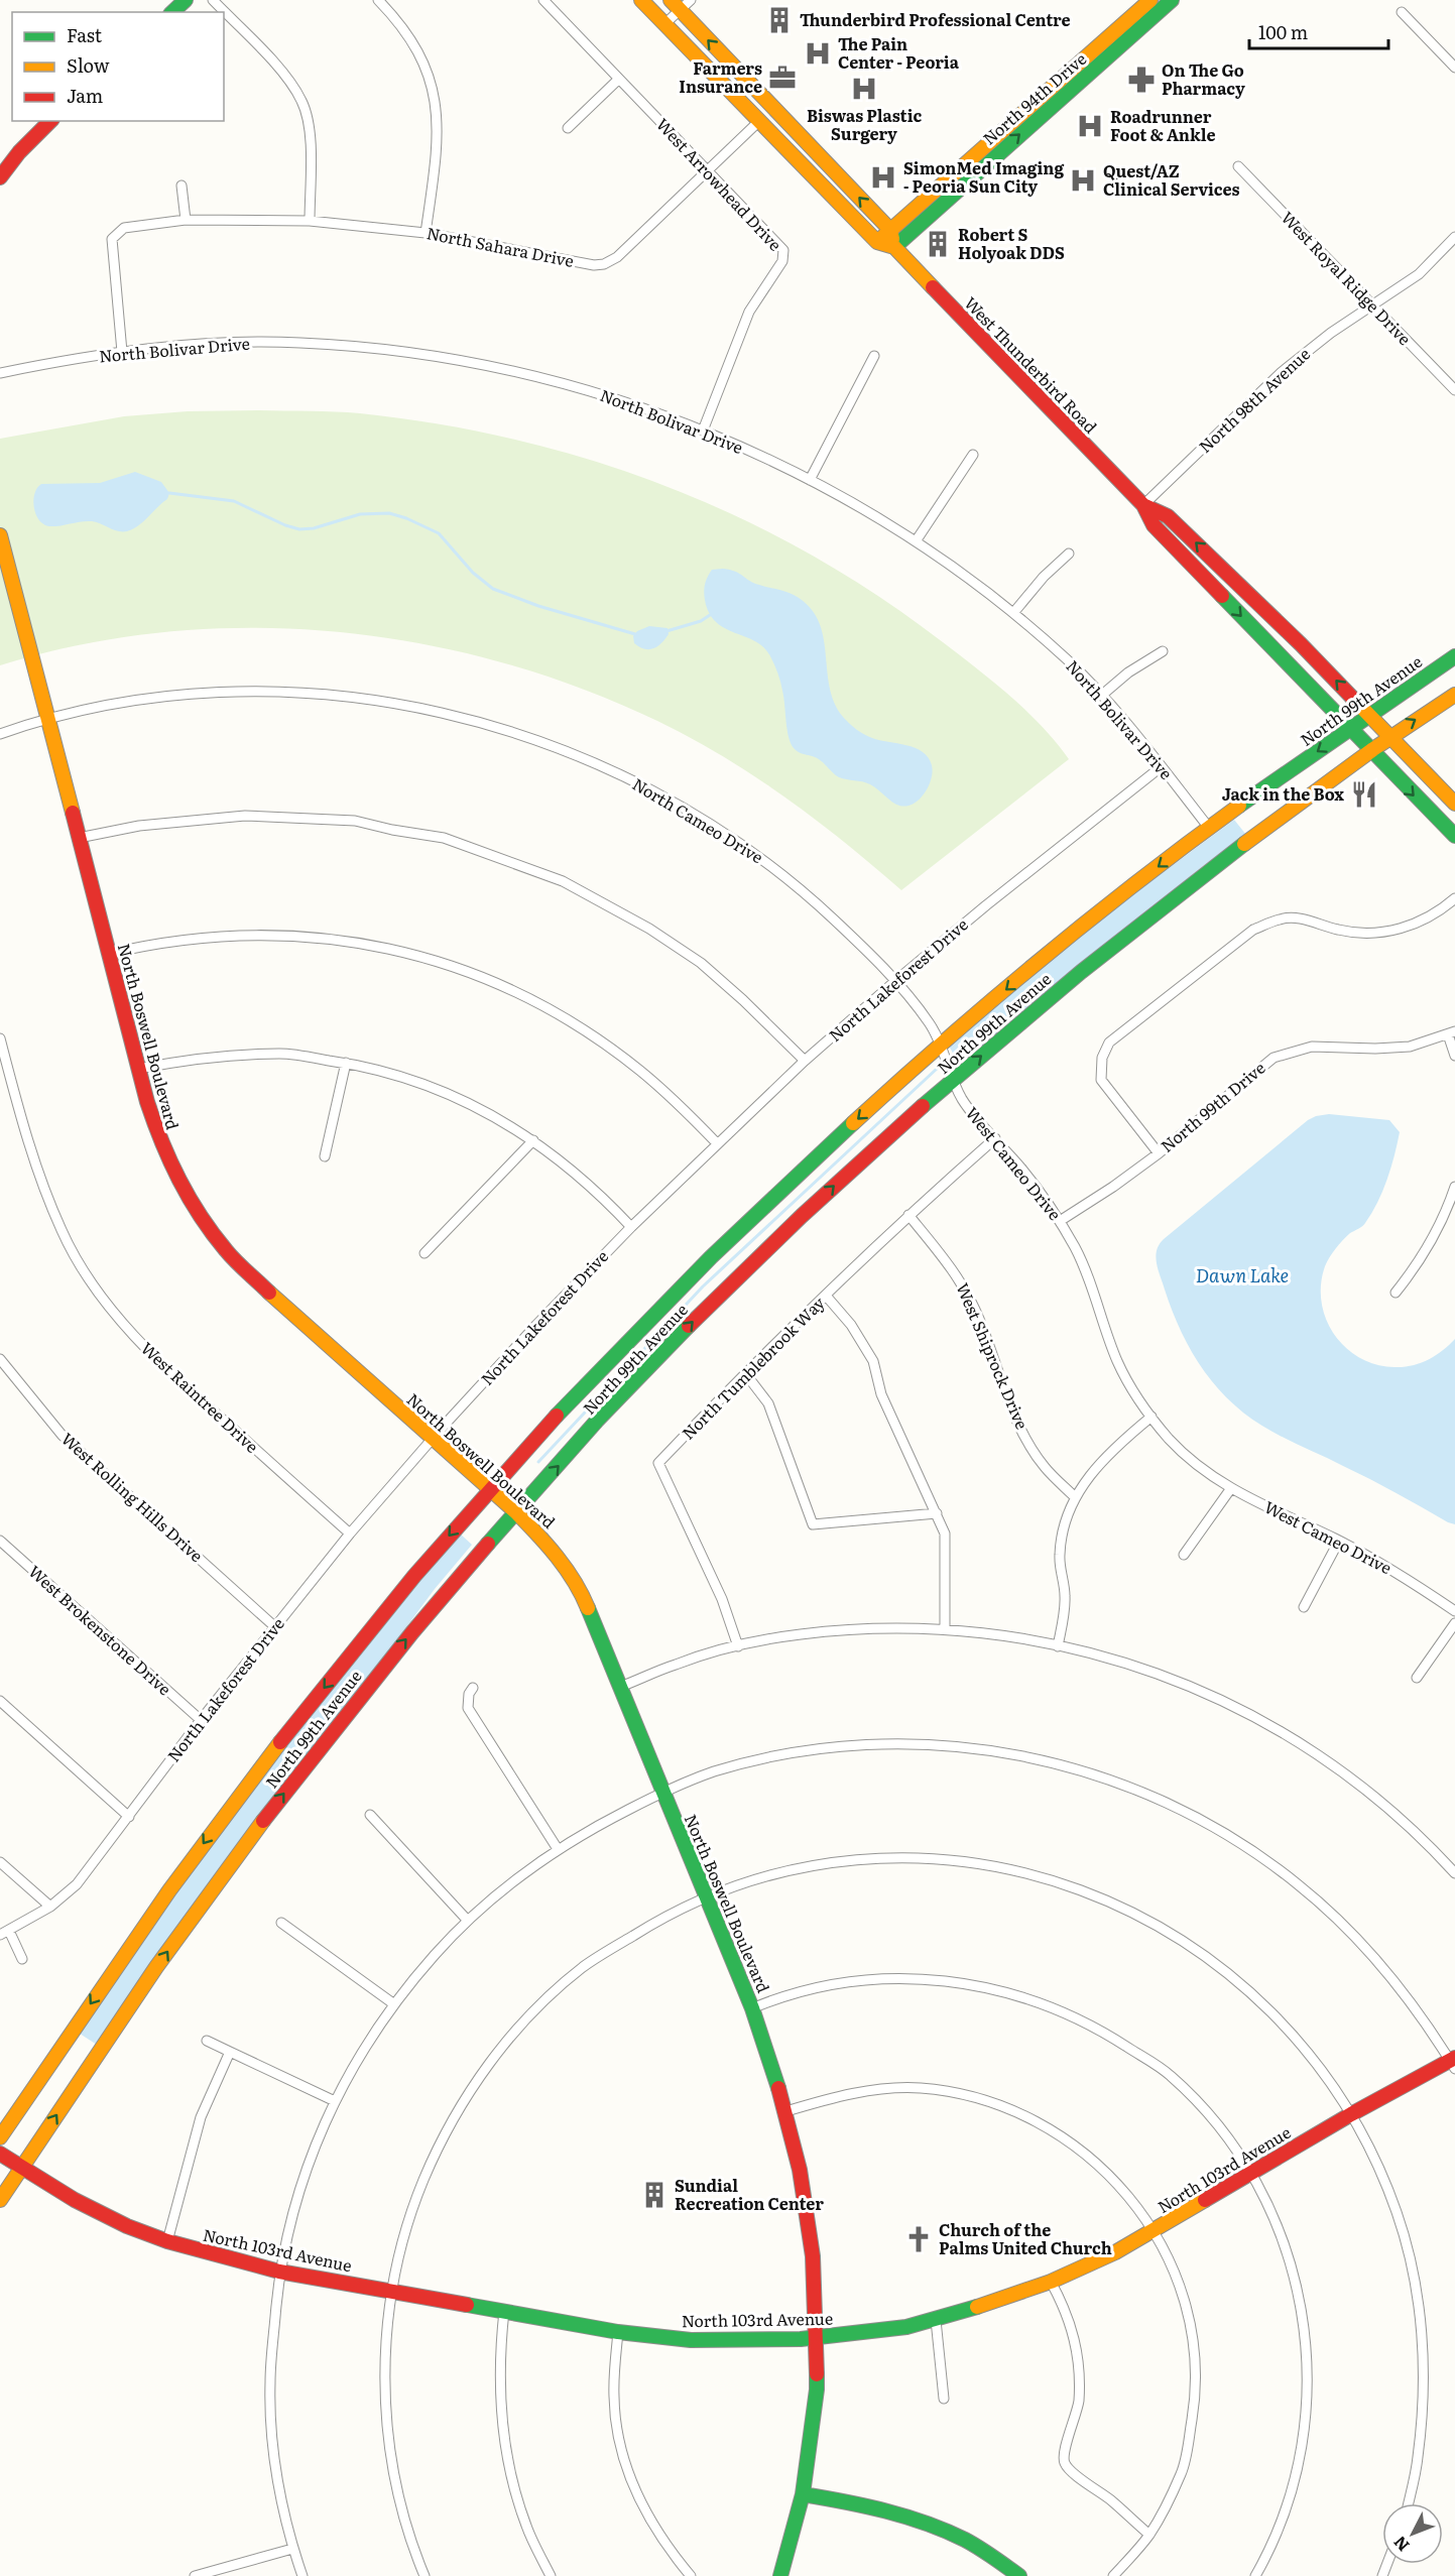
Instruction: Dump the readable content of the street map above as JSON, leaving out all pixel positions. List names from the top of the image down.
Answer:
{
  "streets": {
    "main road": [
      "North 94th Drive",
      "West Thunderbird Road",
      "North 99th Avenue",
      "North Boswell Boulevard",
      "North 103rd Avenue"
    ],
    "street": [
      "West Arrowhead Drive",
      "North Sahara Drive",
      "West Royal Ridge Drive",
      "North Bolivar Drive",
      "North 98th Avenue",
      "North Cameo Drive",
      "North Lakeforest Drive",
      "North 99th Drive",
      "West Cameo Drive",
      "West Shiprock Drive",
      "North Tumblebrook Way",
      "West Raintree Drive",
      "West Rolling Hills Drive",
      "West Brokenstone Drive"
    ]
  },
  "crossings": [
    ["North 94th Drive", "West Thunderbird Road"],
    ["West Arrowhead Drive", "North Sahara Drive"],
    ["West Arrowhead Drive", "North Bolivar Drive"],
    ["North Sahara Drive", "North Bolivar Drive"],
    ["North Sahara Drive", "West Thunderbird Road"],
    ["West Royal Ridge Drive", "North 98th Avenue"],
    ["North Bolivar Drive", "North 99th Avenue"],
    ["North Bolivar Drive", "North Lakeforest Drive"],
    ["West Thunderbird Road", "North 98th Avenue"],
    ["West Thunderbird Road", "North 99th Avenue"],
    ["North 99th Avenue", "North Boswell Boulevard"],
    ["North 99th Avenue", "West Cameo Drive"],
    ["North 99th Avenue", "North 103rd Avenue"],
    ["North Cameo Drive", "North Lakeforest Drive"],
    ["North Cameo Drive", "North Boswell Boulevard"],
    ["North Cameo Drive", "West Cameo Drive"],
    ["North Lakeforest Drive", "North Boswell Boulevard"],
    ["North Lakeforest Drive", "West Cameo Drive"],
    ["North Lakeforest Drive", "West Raintree Drive"],
    ["North Lakeforest Drive", "West Rolling Hills Drive"],
    ["North Lakeforest Drive", "West Brokenstone Drive"],
    ["North Boswell Boulevard", "North 103rd Avenue"],
    ["North 99th Drive", "West Cameo Drive"],
    ["West Cameo Drive", "North Tumblebrook Way"],
    ["West Shiprock Drive", "North Tumblebrook Way"]
  ],
  "water": ["Dawn Lake"],
  "places": {
    "building": ["Thunderbird Professional Centre", "Robert S Holyoak DDS", "Sundial Recreation Center"],
    "hospital": [
      "The Pain Center - Peoria",
      "Biswas Plastic Surgery",
      "Roadrunner Foot & Ankle",
      "SimonMed Imaging - Peoria Sun City",
      "Quest/AZ Clinical Services"
    ],
    "office": ["Farmers Insurance"],
    "pharmacy": ["On The Go Pharmacy"],
    "restaurant": ["Jack in the Box"],
    "church": ["Church of the Palms United Church"]
  },
  "legend": ["Fast", "Slow", "Jam"],
  "scale_bar": "100 m",
  "north": "bottom left"
}
